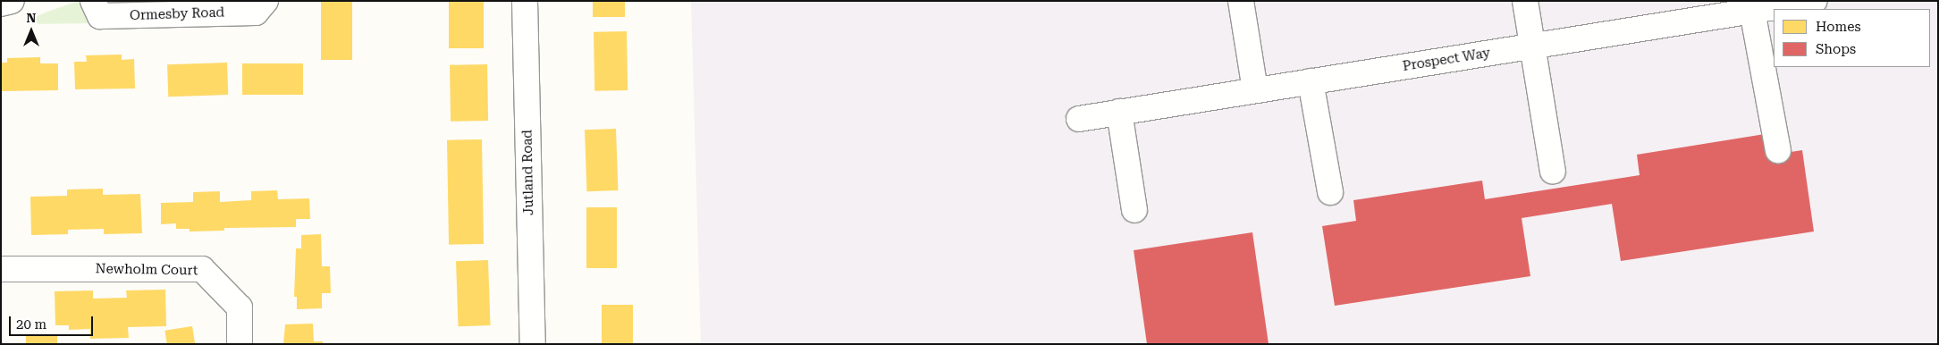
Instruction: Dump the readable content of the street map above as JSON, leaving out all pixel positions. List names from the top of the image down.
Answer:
{
  "streets": {
    "street": [
      "Ormesby Road",
      "Prospect Way",
      "Jutland Road",
      "Newholm Court"
    ]
  },
  "legend": ["Homes", "Shops"],
  "scale_bar": "20 m",
  "north": "top"
}
